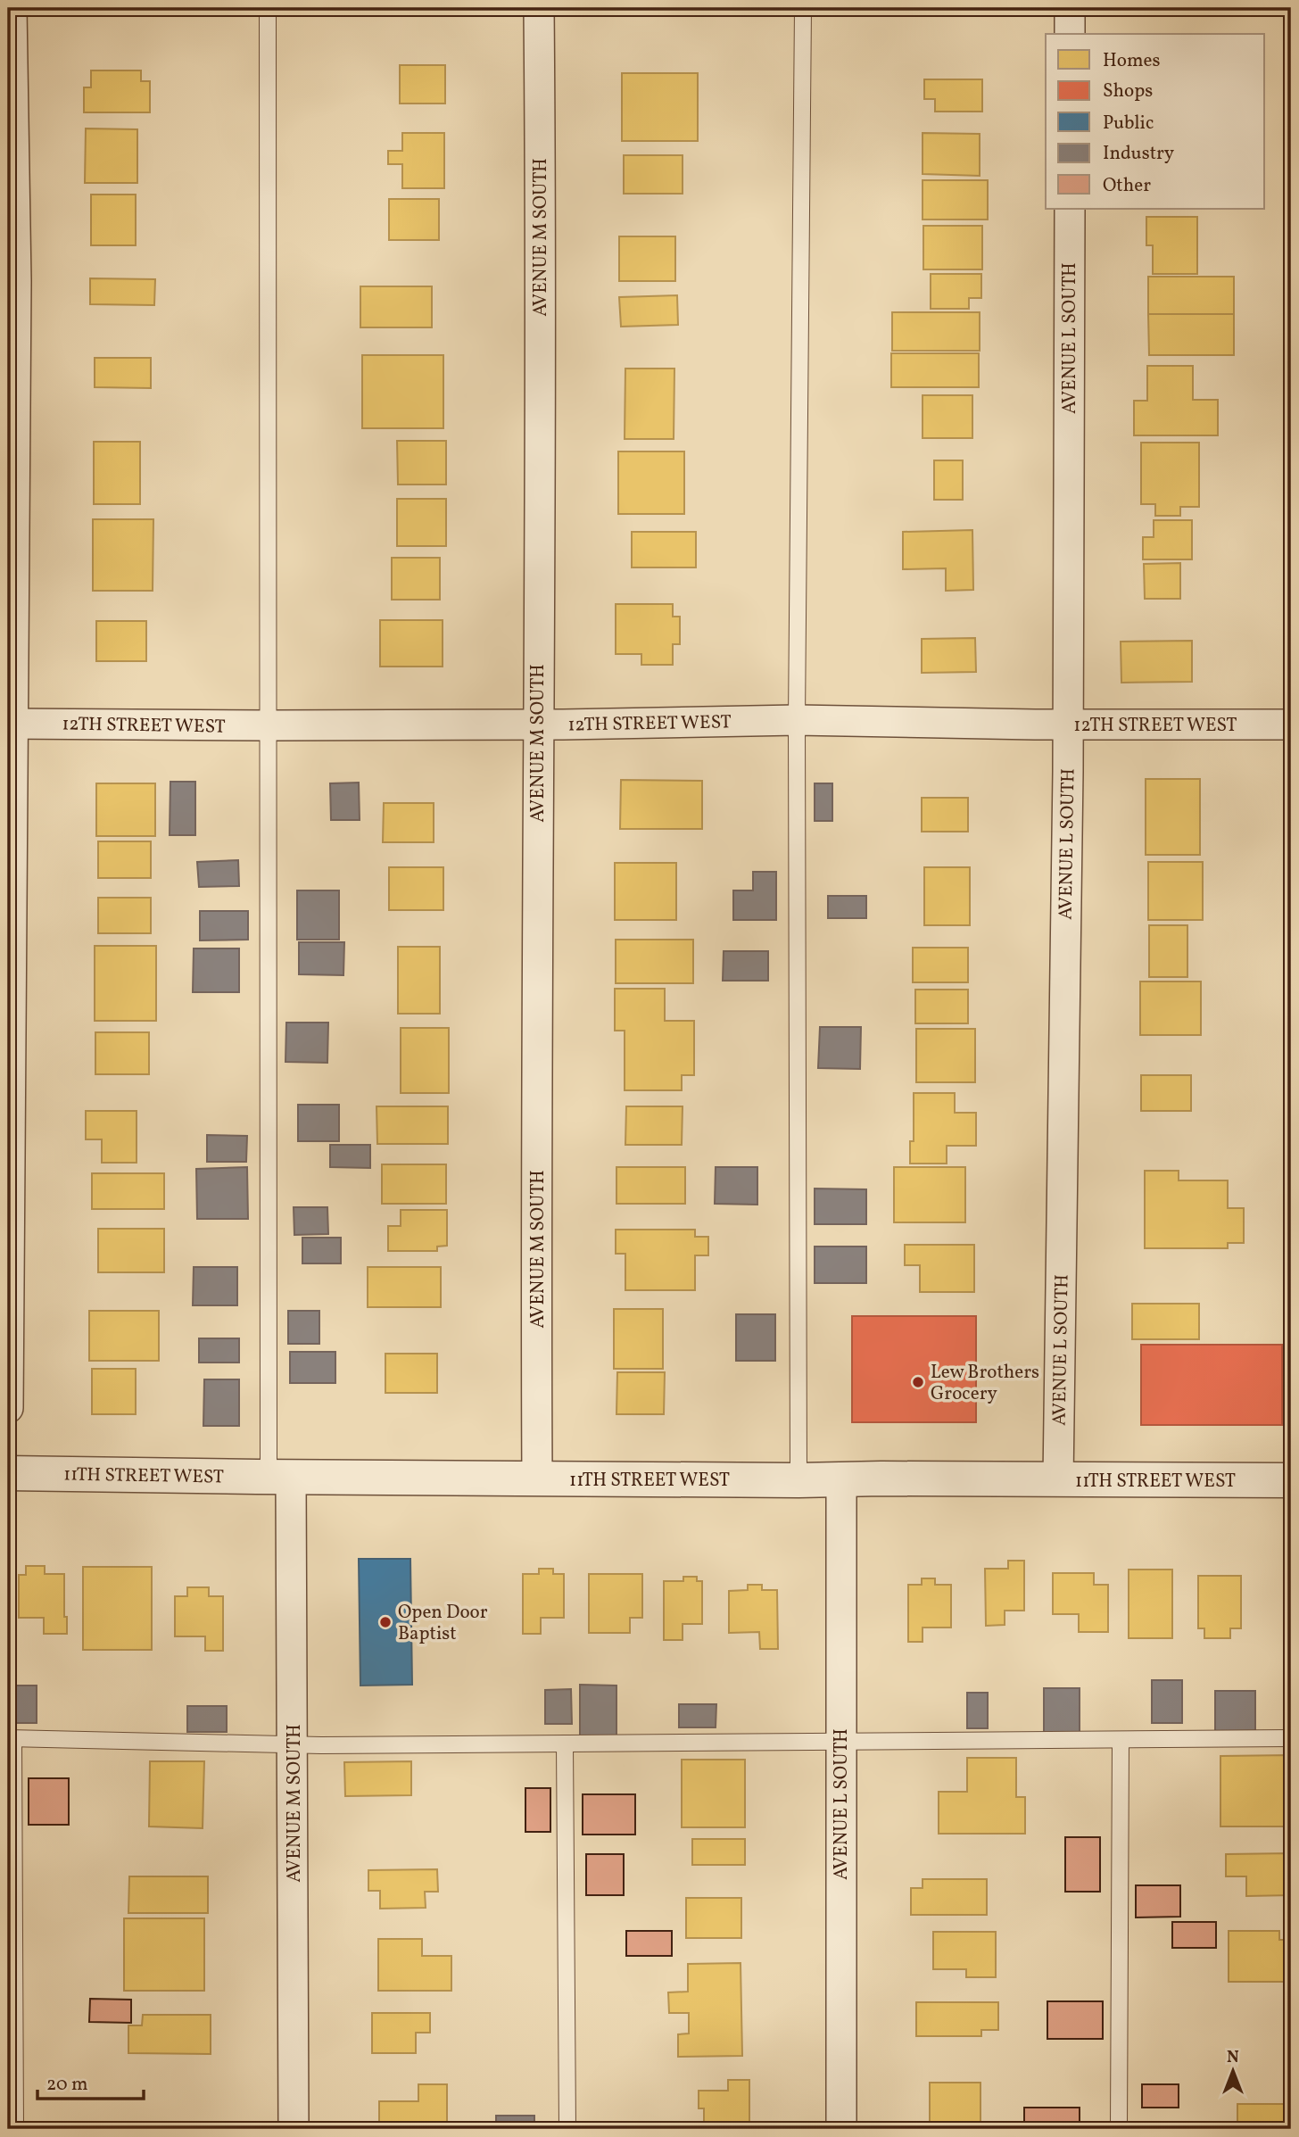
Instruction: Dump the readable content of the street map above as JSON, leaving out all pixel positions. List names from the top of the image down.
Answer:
{
  "streets": {
    "street": [
      "AVENUE M SOUTH",
      "AVENUE L SOUTH",
      "12TH STREET WEST",
      "11TH STREET WEST"
    ]
  },
  "crossings": [
    ["AVENUE M SOUTH", "12TH STREET WEST"],
    ["AVENUE M SOUTH", "11TH STREET WEST"],
    ["AVENUE L SOUTH", "12TH STREET WEST"],
    ["AVENUE L SOUTH", "11TH STREET WEST"]
  ],
  "places": ["Lew Brothers Grocery", "Open Door Baptist"],
  "legend": [
    "Homes",
    "Shops",
    "Public",
    "Industry",
    "Other"
  ],
  "scale_bar": "20 m",
  "north": "top"
}
